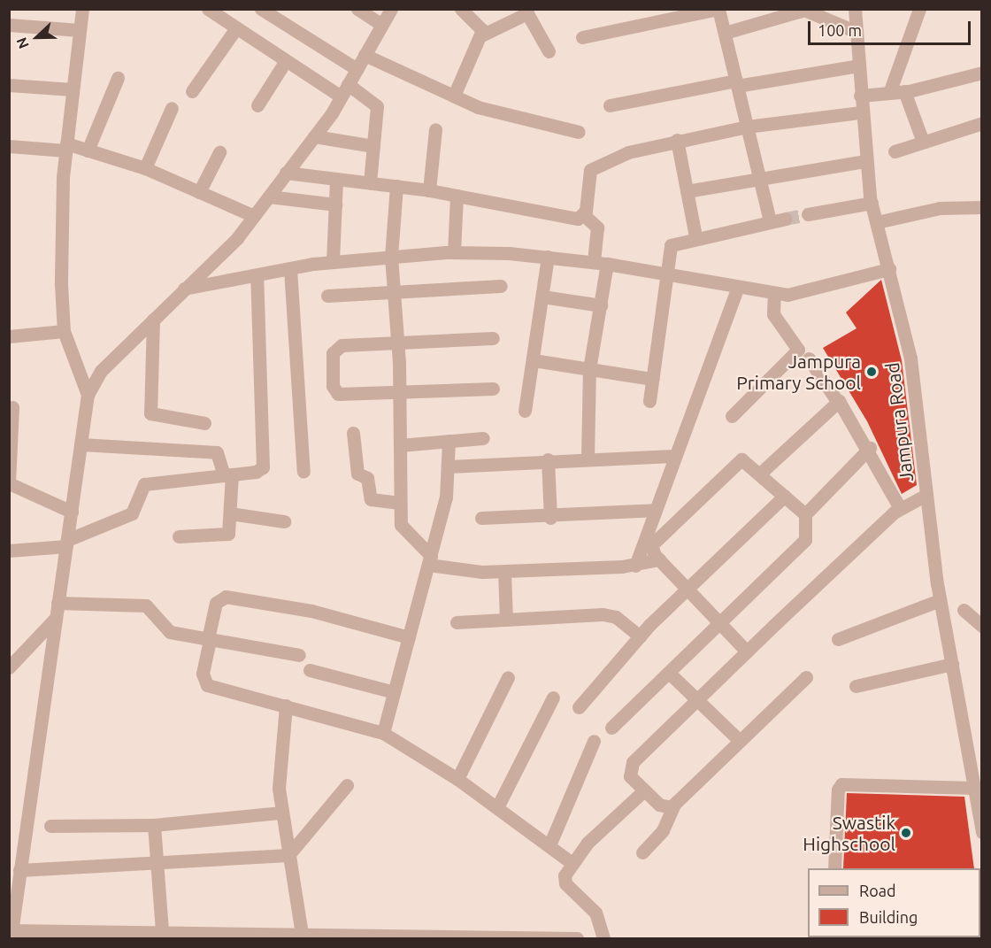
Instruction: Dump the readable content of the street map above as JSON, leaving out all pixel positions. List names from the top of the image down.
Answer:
{
  "streets": {
    "street": ["Jampura Road"]
  },
  "places": ["Jampura Primary School", "Swastik Highschool"],
  "legend": ["Road", "Building"],
  "scale_bar": "100 m",
  "north": "left"
}
